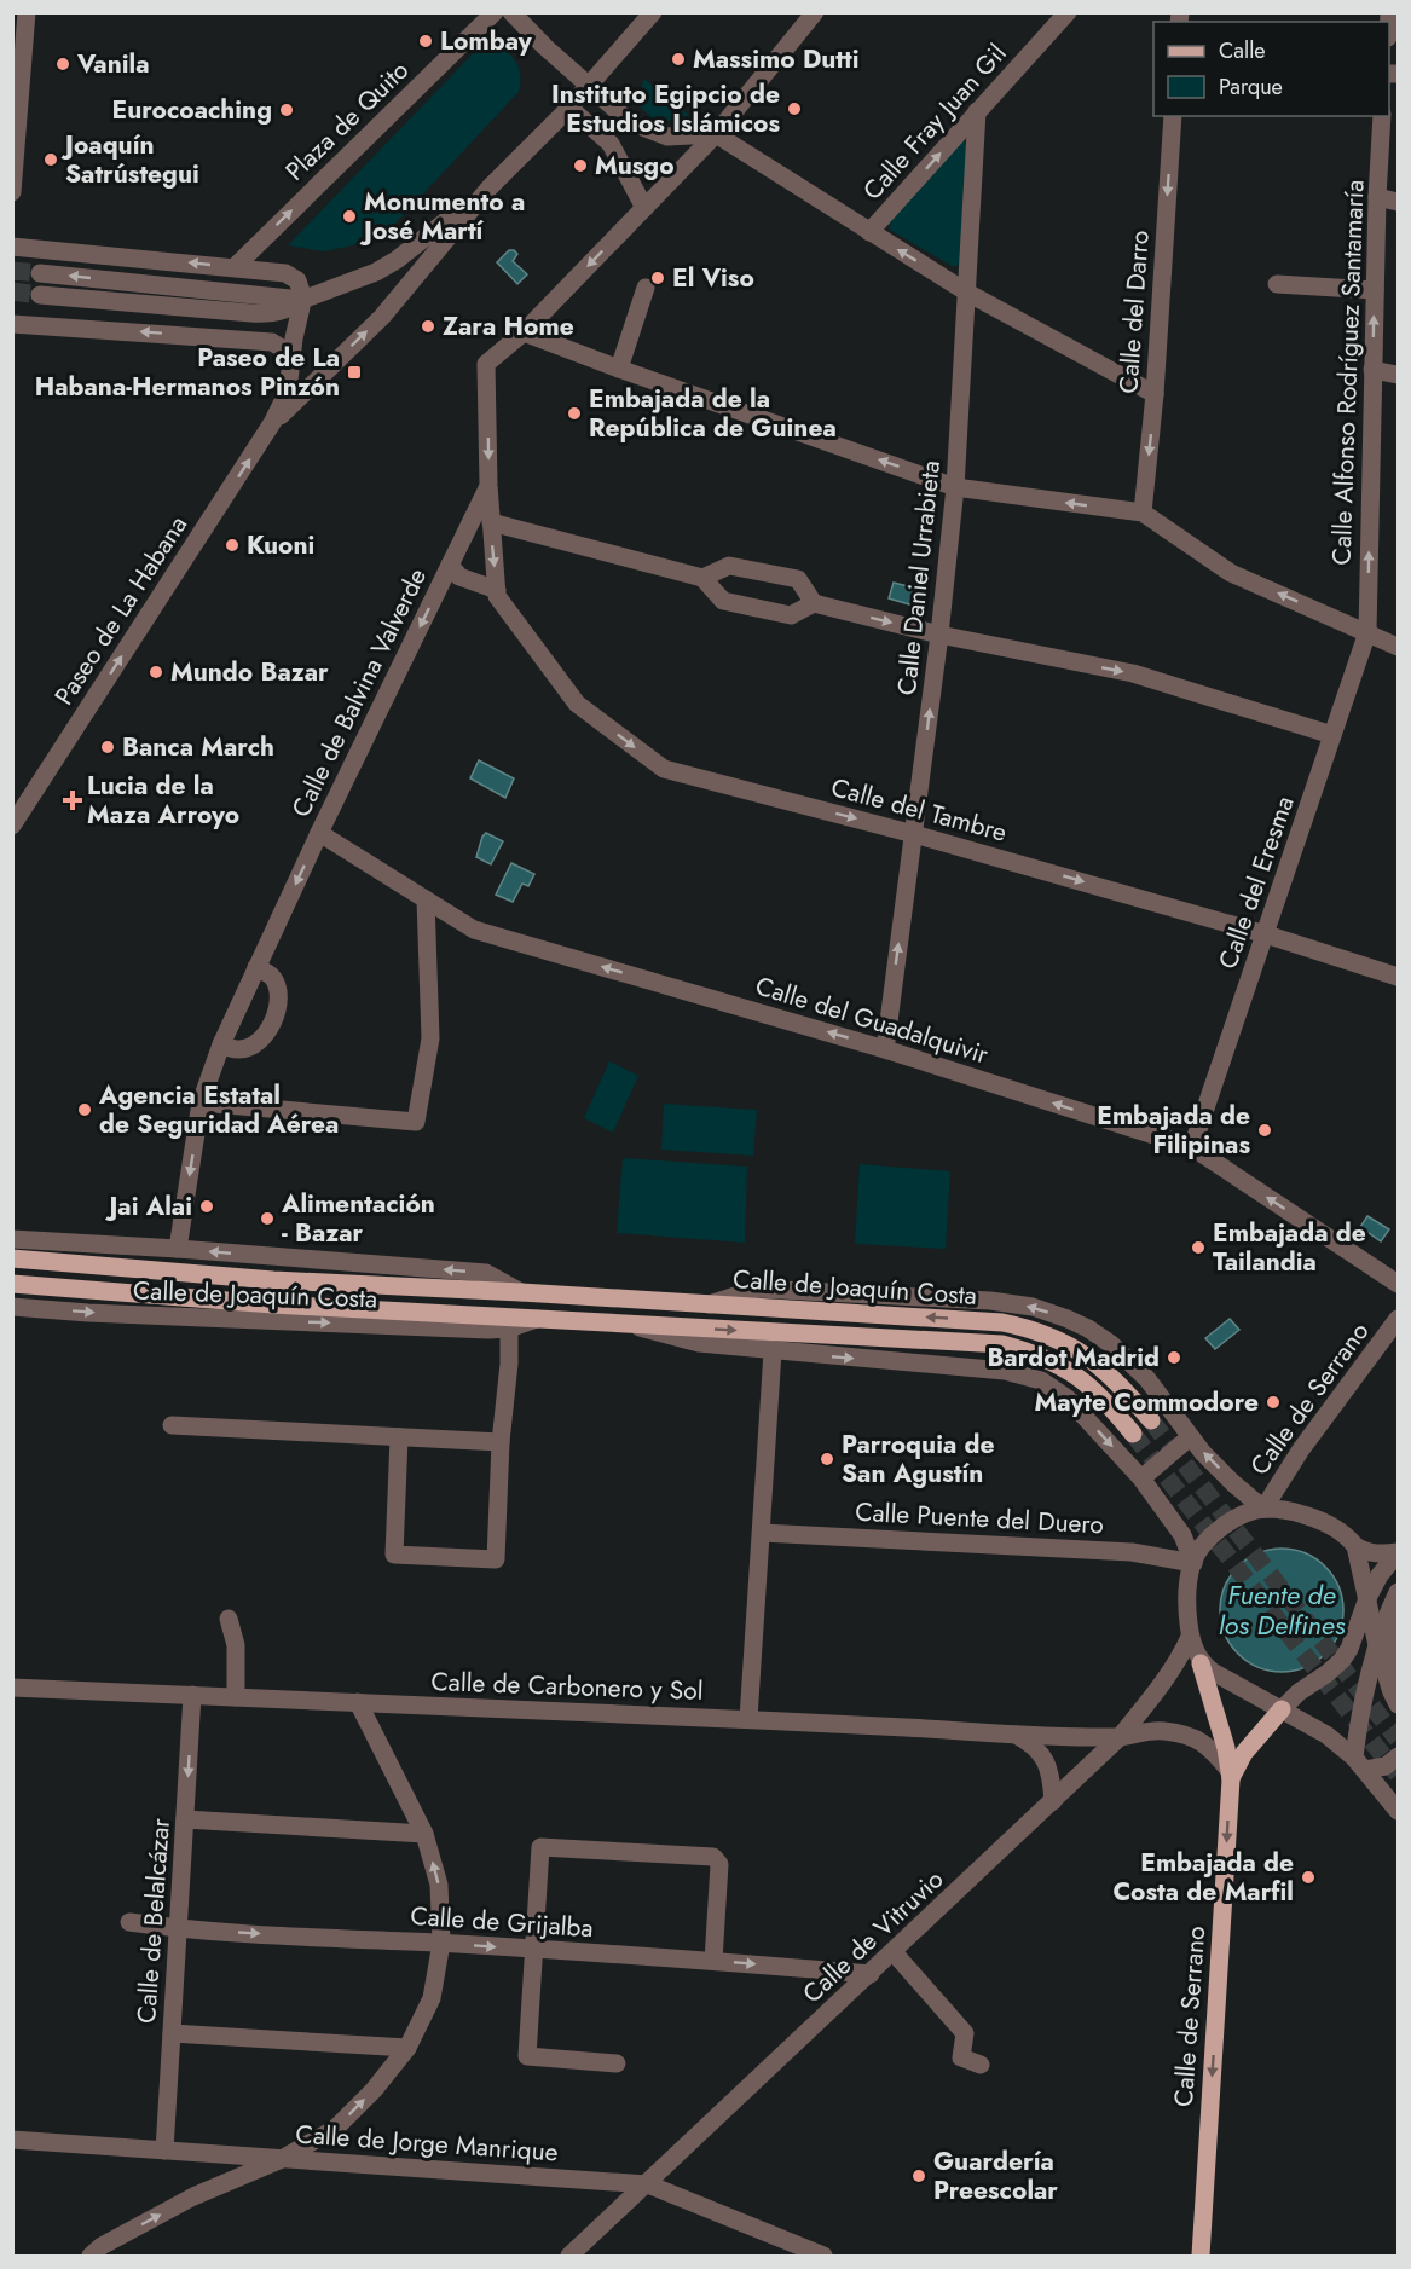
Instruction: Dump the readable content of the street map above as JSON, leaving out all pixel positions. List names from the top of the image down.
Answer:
{
  "streets": {
    "main road": ["Calle de Joaquín Costa", "Calle de Serrano"],
    "street": [
      "Plaza de Quito",
      "Calle Fray Juan Gil",
      "Calle del Darro",
      "Calle Alfonso Rodríguez Santamaría",
      "Calle Daniel Urrabieta",
      "Paseo de La Habana",
      "Calle de Balvina Valverde",
      "Calle del Tambre",
      "Calle del Eresma",
      "Calle del Guadalquivir",
      "Calle Puente del Duero",
      "Calle de Carbonero y Sol",
      "Calle de Belalcázar",
      "Calle de Grijalba",
      "Calle de Vitruvio",
      "Calle de Jorge Manrique"
    ]
  },
  "crossings": [
    ["Calle Fray Juan Gil", "Calle Daniel Urrabieta"],
    ["Calle Alfonso Rodríguez Santamaría", "Calle del Eresma"],
    ["Calle Daniel Urrabieta", "Calle del Tambre"],
    ["Calle Daniel Urrabieta", "Calle del Guadalquivir"],
    ["Calle de Balvina Valverde", "Calle del Tambre"],
    ["Calle de Balvina Valverde", "Calle del Guadalquivir"],
    ["Calle de Balvina Valverde", "Calle de Joaquín Costa"],
    ["Calle del Tambre", "Calle del Eresma"],
    ["Calle del Eresma", "Calle del Guadalquivir"],
    ["Calle de Serrano", "Calle Puente del Duero"],
    ["Calle de Serrano", "Calle de Carbonero y Sol"],
    ["Calle de Serrano", "Calle de Vitruvio"],
    ["Calle Puente del Duero", "Calle de Vitruvio"],
    ["Calle de Carbonero y Sol", "Calle de Belalcázar"],
    ["Calle de Carbonero y Sol", "Calle de Vitruvio"],
    ["Calle de Belalcázar", "Calle de Grijalba"],
    ["Calle de Belalcázar", "Calle de Jorge Manrique"],
    ["Calle de Grijalba", "Calle de Vitruvio"],
    ["Calle de Vitruvio", "Calle de Jorge Manrique"]
  ],
  "one_way": [
    "Plaza de Quito",
    "Calle Fray Juan Gil",
    "Calle del Darro",
    "Calle Alfonso Rodríguez Santamaría",
    "Calle Daniel Urrabieta",
    "Calle de Balvina Valverde",
    "Calle del Tambre",
    "Calle del Guadalquivir",
    "Calle de Serrano"
  ],
  "water": ["Fuente de los Delfines"],
  "places": {
    "other": [
      "Lombay",
      "Massimo Dutti",
      "Vanila",
      "Instituto Egipcio de Estudios Islámicos",
      "Eurocoaching",
      "Joaquín Satrústegui",
      "Musgo",
      "Monumento a José Martí",
      "El Viso",
      "Zara Home",
      "Embajada de la República de Guinea",
      "Kuoni",
      "Mundo Bazar",
      "Banca March",
      "Agencia Estatal de Seguridad Aérea",
      "Embajada de Filipinas",
      "Jai Alai",
      "Alimentación - Bazar",
      "Embajada de Tailandia",
      "Bardot Madrid",
      "Mayte Commodore",
      "Parroquia de San Agustín",
      "Embajada de Costa de Marfil",
      "Guardería Preescolar"
    ],
    "transit": ["Paseo de La Habana-Hermanos Pinzón"],
    "health": ["Lucia de la Maza Arroyo"]
  },
  "legend": ["Calle", "Parque"]
}
